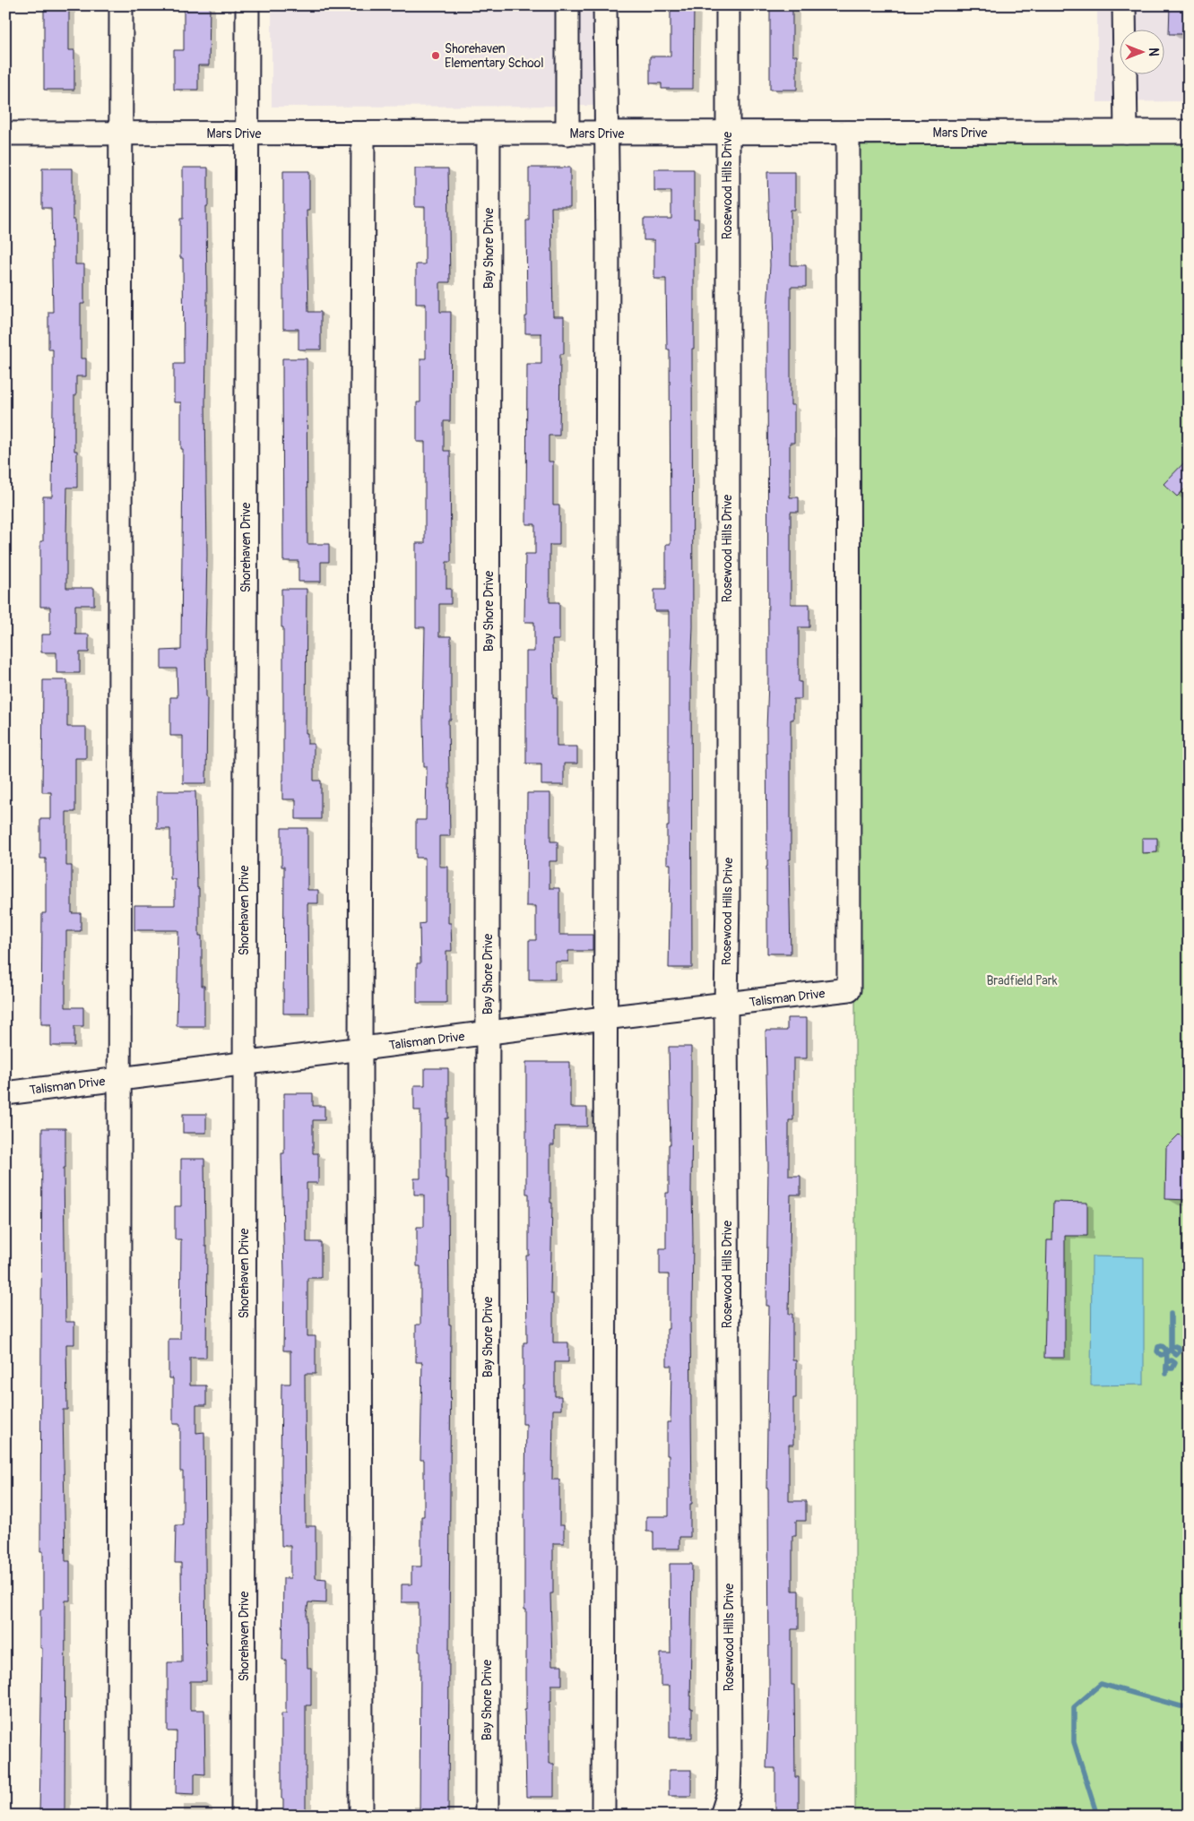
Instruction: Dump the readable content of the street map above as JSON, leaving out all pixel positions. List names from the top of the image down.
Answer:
{
  "streets": {
    "street": [
      "Mars Drive",
      "Rosewood Hills Drive",
      "Bay Shore Drive",
      "Shorehaven Drive",
      "Talisman Drive"
    ]
  },
  "crossings": [
    ["Mars Drive", "Rosewood Hills Drive"],
    ["Mars Drive", "Bay Shore Drive"],
    ["Mars Drive", "Shorehaven Drive"],
    ["Mars Drive", "Talisman Drive"],
    ["Rosewood Hills Drive", "Talisman Drive"],
    ["Bay Shore Drive", "Talisman Drive"],
    ["Shorehaven Drive", "Talisman Drive"]
  ],
  "parks": ["Bradfield Park"],
  "places": ["Shorehaven Elementary School"],
  "north": "right"
}
